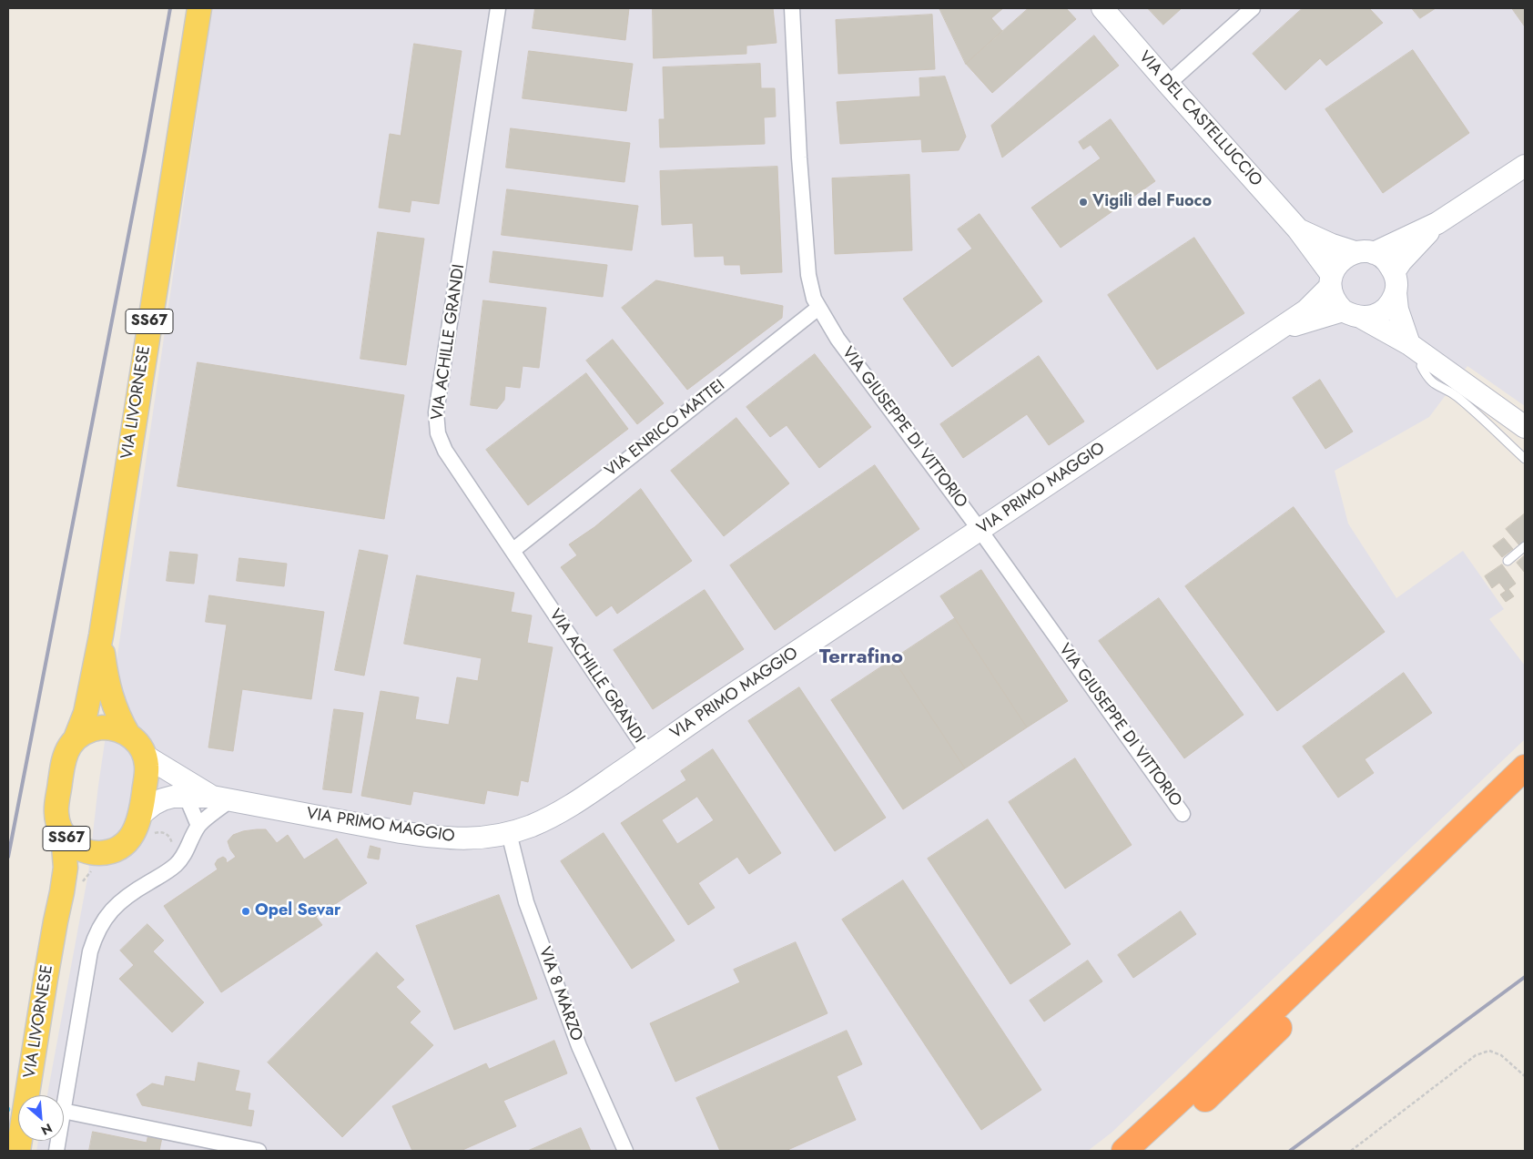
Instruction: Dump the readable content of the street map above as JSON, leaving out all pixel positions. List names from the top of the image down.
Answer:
{
  "streets": {
    "main road": [
      "VIA DEL CASTELLUCCIO",
      "SS67",
      "VIA LIVORNESE",
      "VIA PRIMO MAGGIO"
    ],
    "street": [
      "VIA ACHILLE GRANDI",
      "VIA GIUSEPPE DI VITTORIO",
      "VIA ENRICO MATTEI",
      "VIA 8 MARZO"
    ]
  },
  "crossings": [
    ["VIA DEL CASTELLUCCIO", "VIA PRIMO MAGGIO"],
    ["SS67", "VIA LIVORNESE"],
    ["SS67", "VIA PRIMO MAGGIO"],
    ["VIA ACHILLE GRANDI", "VIA ENRICO MATTEI"],
    ["VIA ACHILLE GRANDI", "VIA PRIMO MAGGIO"],
    ["VIA LIVORNESE", "VIA PRIMO MAGGIO"],
    ["VIA GIUSEPPE DI VITTORIO", "VIA ENRICO MATTEI"],
    ["VIA GIUSEPPE DI VITTORIO", "VIA PRIMO MAGGIO"],
    ["VIA PRIMO MAGGIO", "VIA 8 MARZO"]
  ],
  "districts": ["Terrafino"],
  "places": ["Vigili del Fuoco", "Opel Sevar"],
  "north": "bottom right"
}
